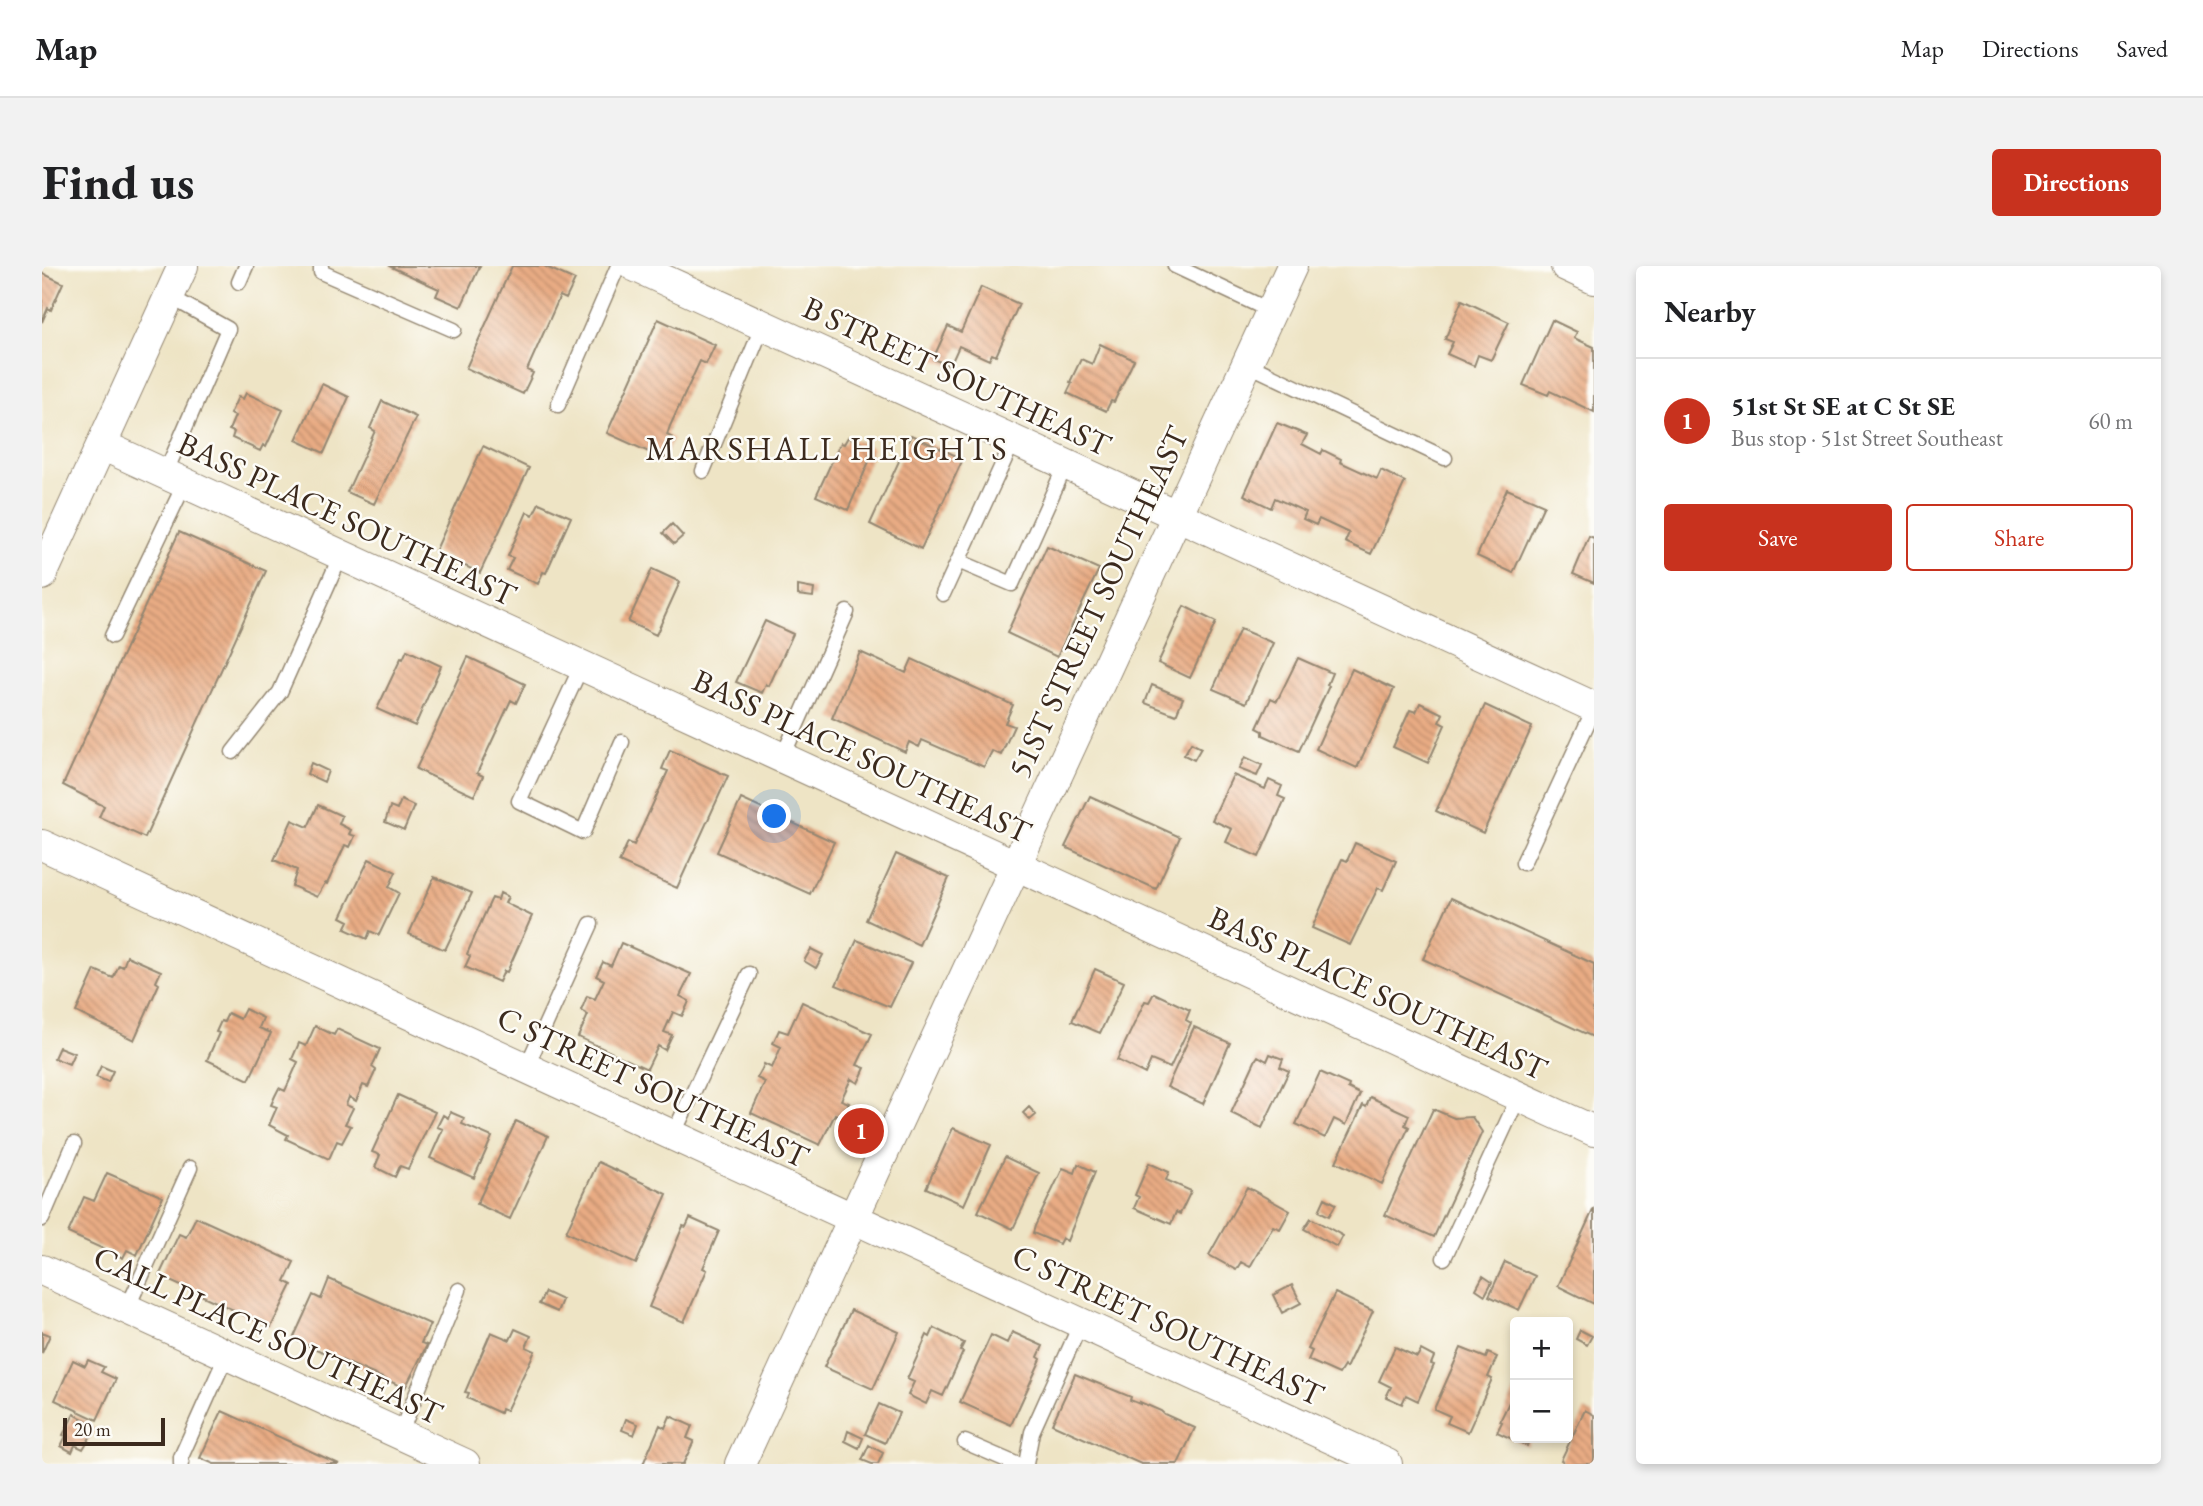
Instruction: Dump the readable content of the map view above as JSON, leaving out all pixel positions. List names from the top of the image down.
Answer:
{
  "streets": {
    "street": [
      "B STREET SOUTHEAST",
      "BASS PLACE SOUTHEAST",
      "51ST STREET SOUTHEAST",
      "C STREET SOUTHEAST",
      "CALL PLACE SOUTHEAST"
    ]
  },
  "crossings": [
    ["B STREET SOUTHEAST", "51ST STREET SOUTHEAST"],
    ["BASS PLACE SOUTHEAST", "51ST STREET SOUTHEAST"],
    ["51ST STREET SOUTHEAST", "C STREET SOUTHEAST"]
  ],
  "districts": ["MARSHALL HEIGHTS"],
  "scale_bar": "20 m",
  "page": {
    "header": "Map",
    "nav": ["Map", "Directions", "Saved"],
    "buttons": [
      "Directions",
      ["Save", "Share"]
    ],
    "title": "Find us",
    "heading": "Nearby",
    "list": [
      {
        "mark": "1",
        "name": "51st St SE at C St SE",
        "note": "Bus stop · 51st Street Southeast",
        "value": "60 m"
      }
    ],
    "pins": "1",
    "map_buttons": ["+", "−"],
    "scale": "20 m"
  }
}
